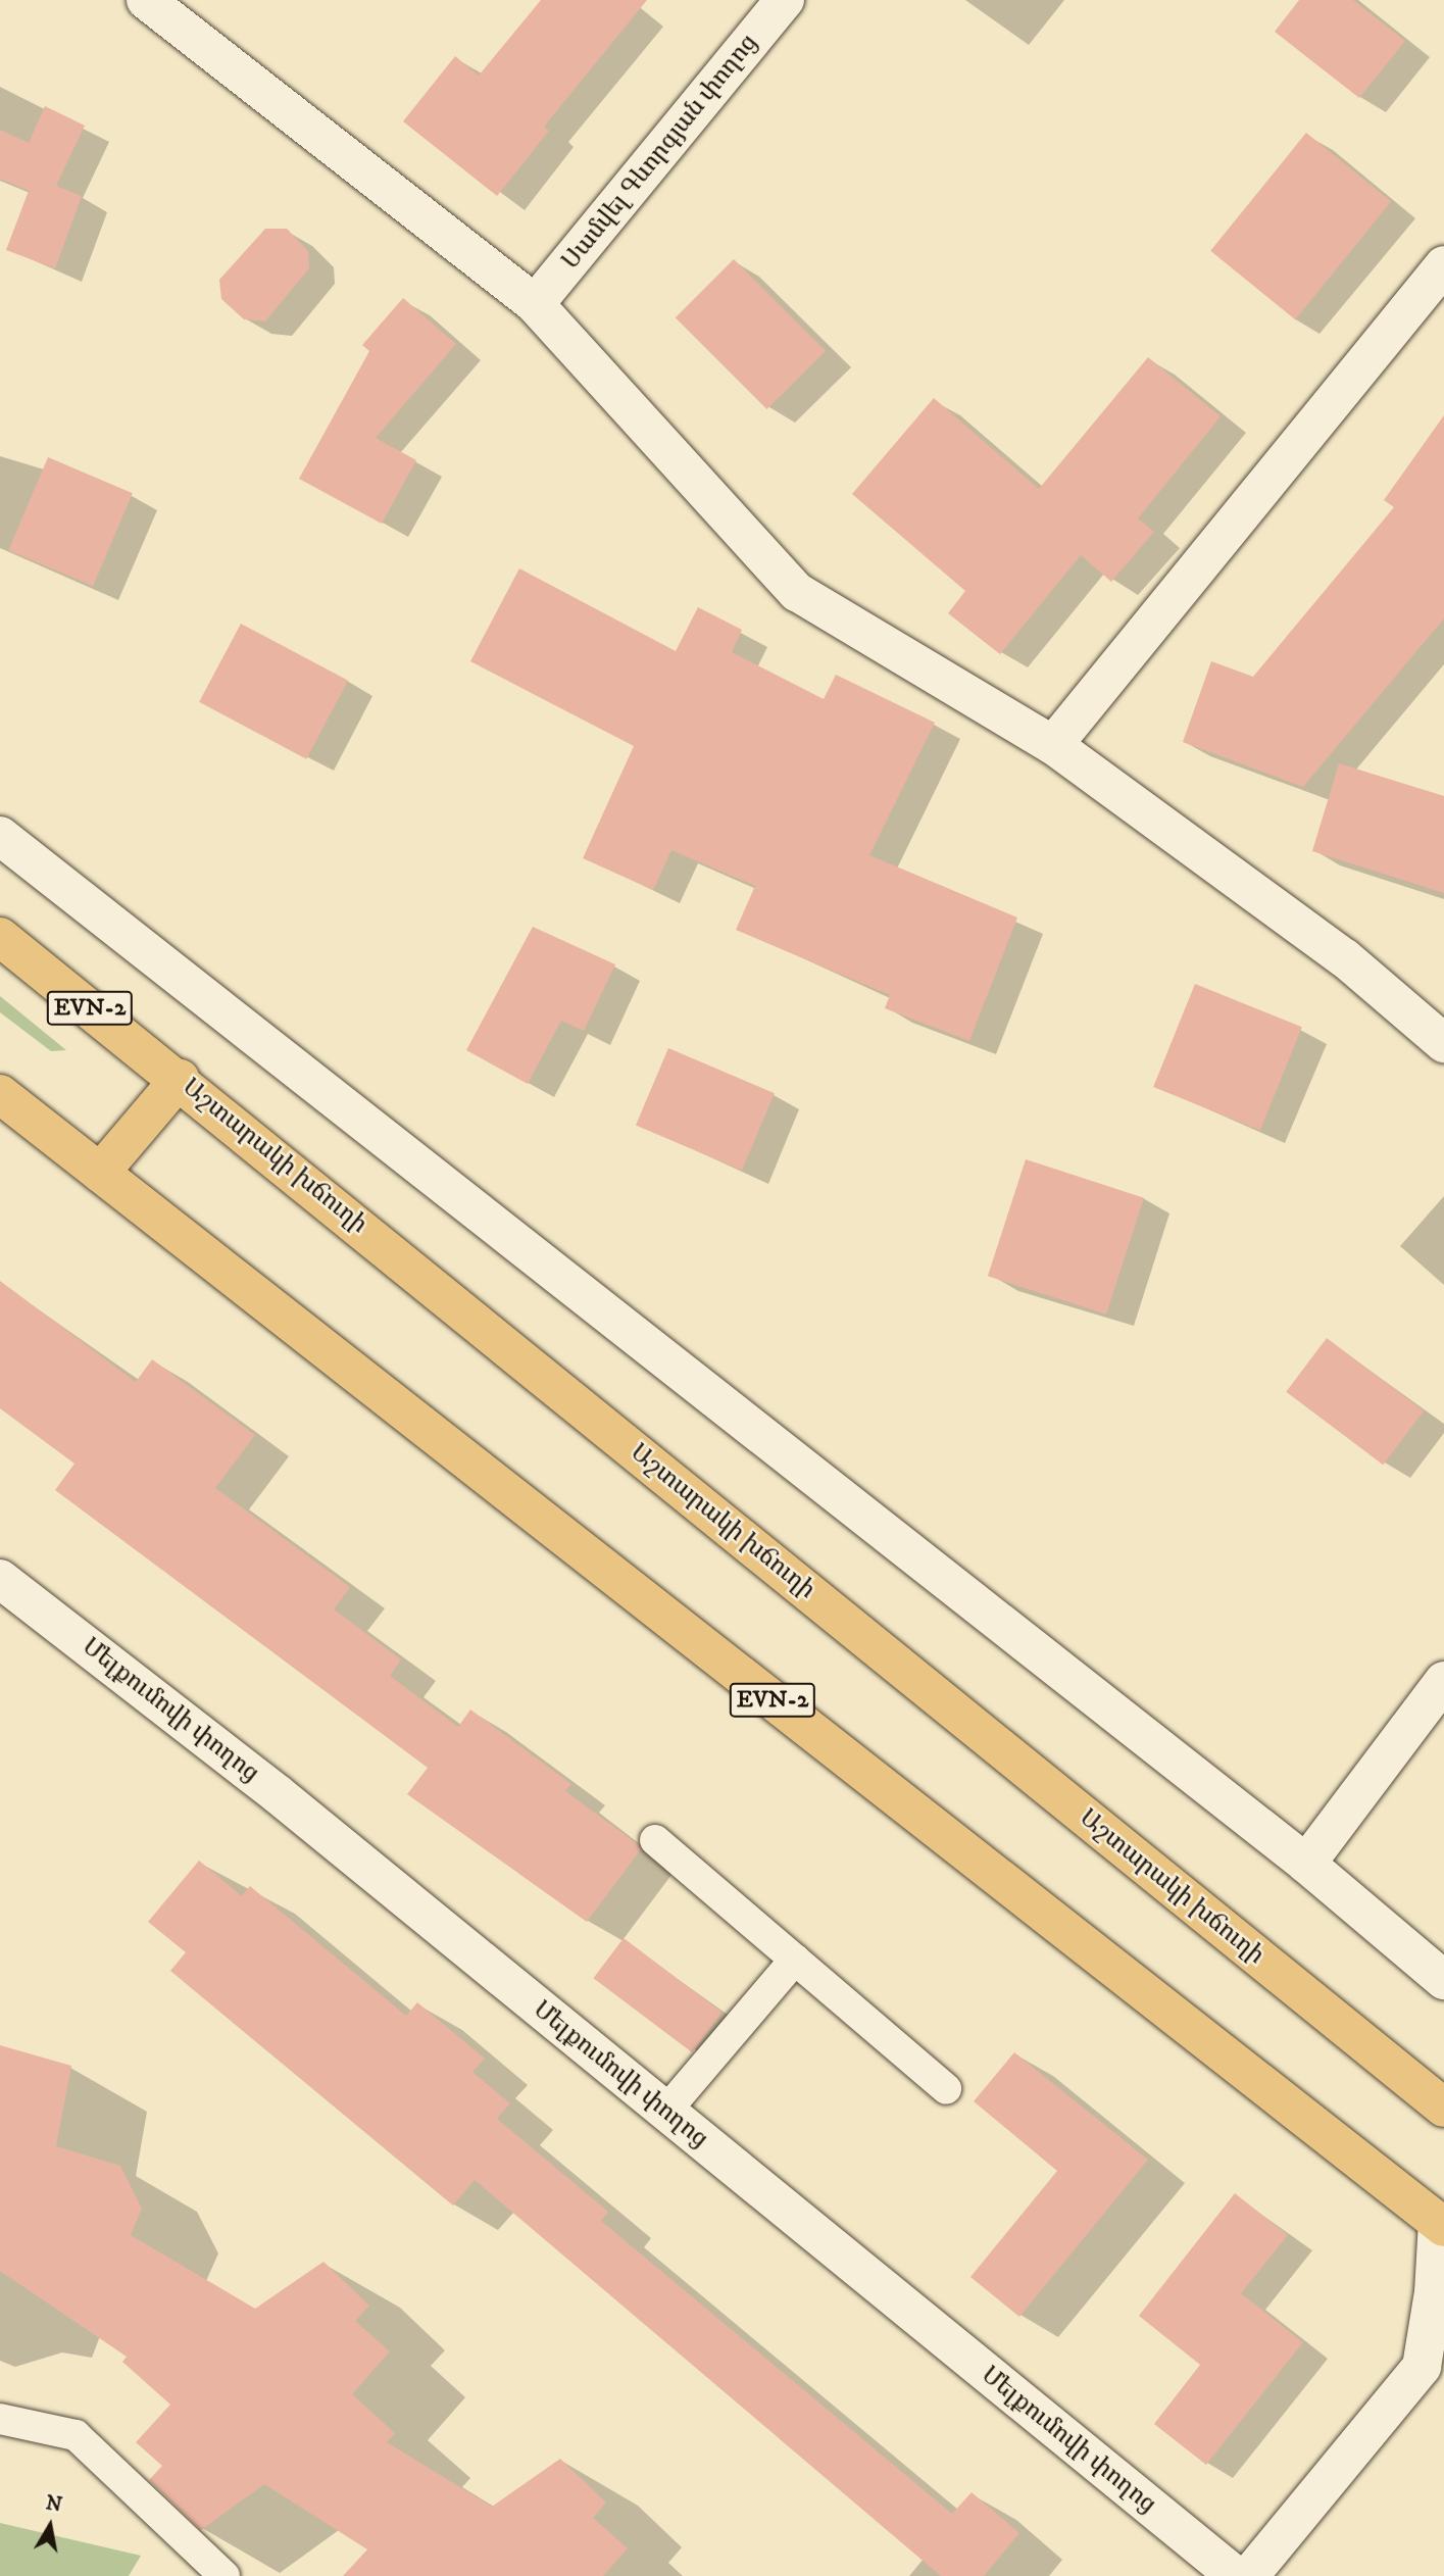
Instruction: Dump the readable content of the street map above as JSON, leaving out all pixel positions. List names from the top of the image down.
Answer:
{
  "streets": {
    "main road": ["EVN-2", "Աշտարակի խճուղի"],
    "street": ["Սամվել Գևորգյան փողոց", "Մելքումովի փողոց"]
  },
  "north": "top"
}
